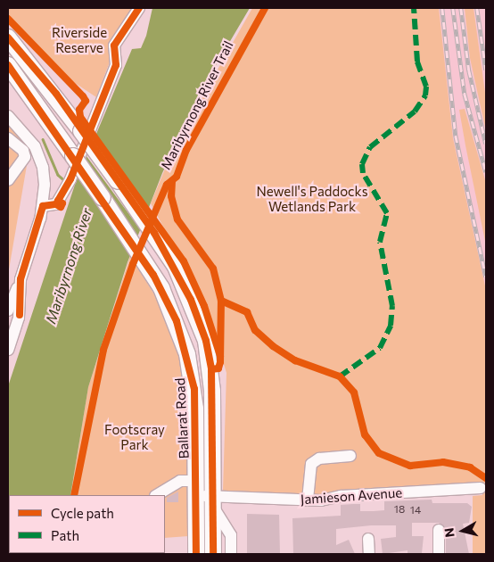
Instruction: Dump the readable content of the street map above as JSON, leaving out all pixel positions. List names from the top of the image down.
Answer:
{
  "streets": {
    "highway": ["Ballarat Road"],
    "street": ["Jamieson Avenue"],
    "cycle path": ["Maribyrnong River Trail"]
  },
  "crossings": [
    ["Ballarat Road", "Jamieson Avenue"]
  ],
  "water": ["Maribyrnong River"],
  "parks": ["Riverside Reserve", "Newell's Paddocks Wetlands Park", "Footscray Park"],
  "house_numbers": ["18", "14"],
  "legend": ["Cycle path", "Path"],
  "north": "left"
}
